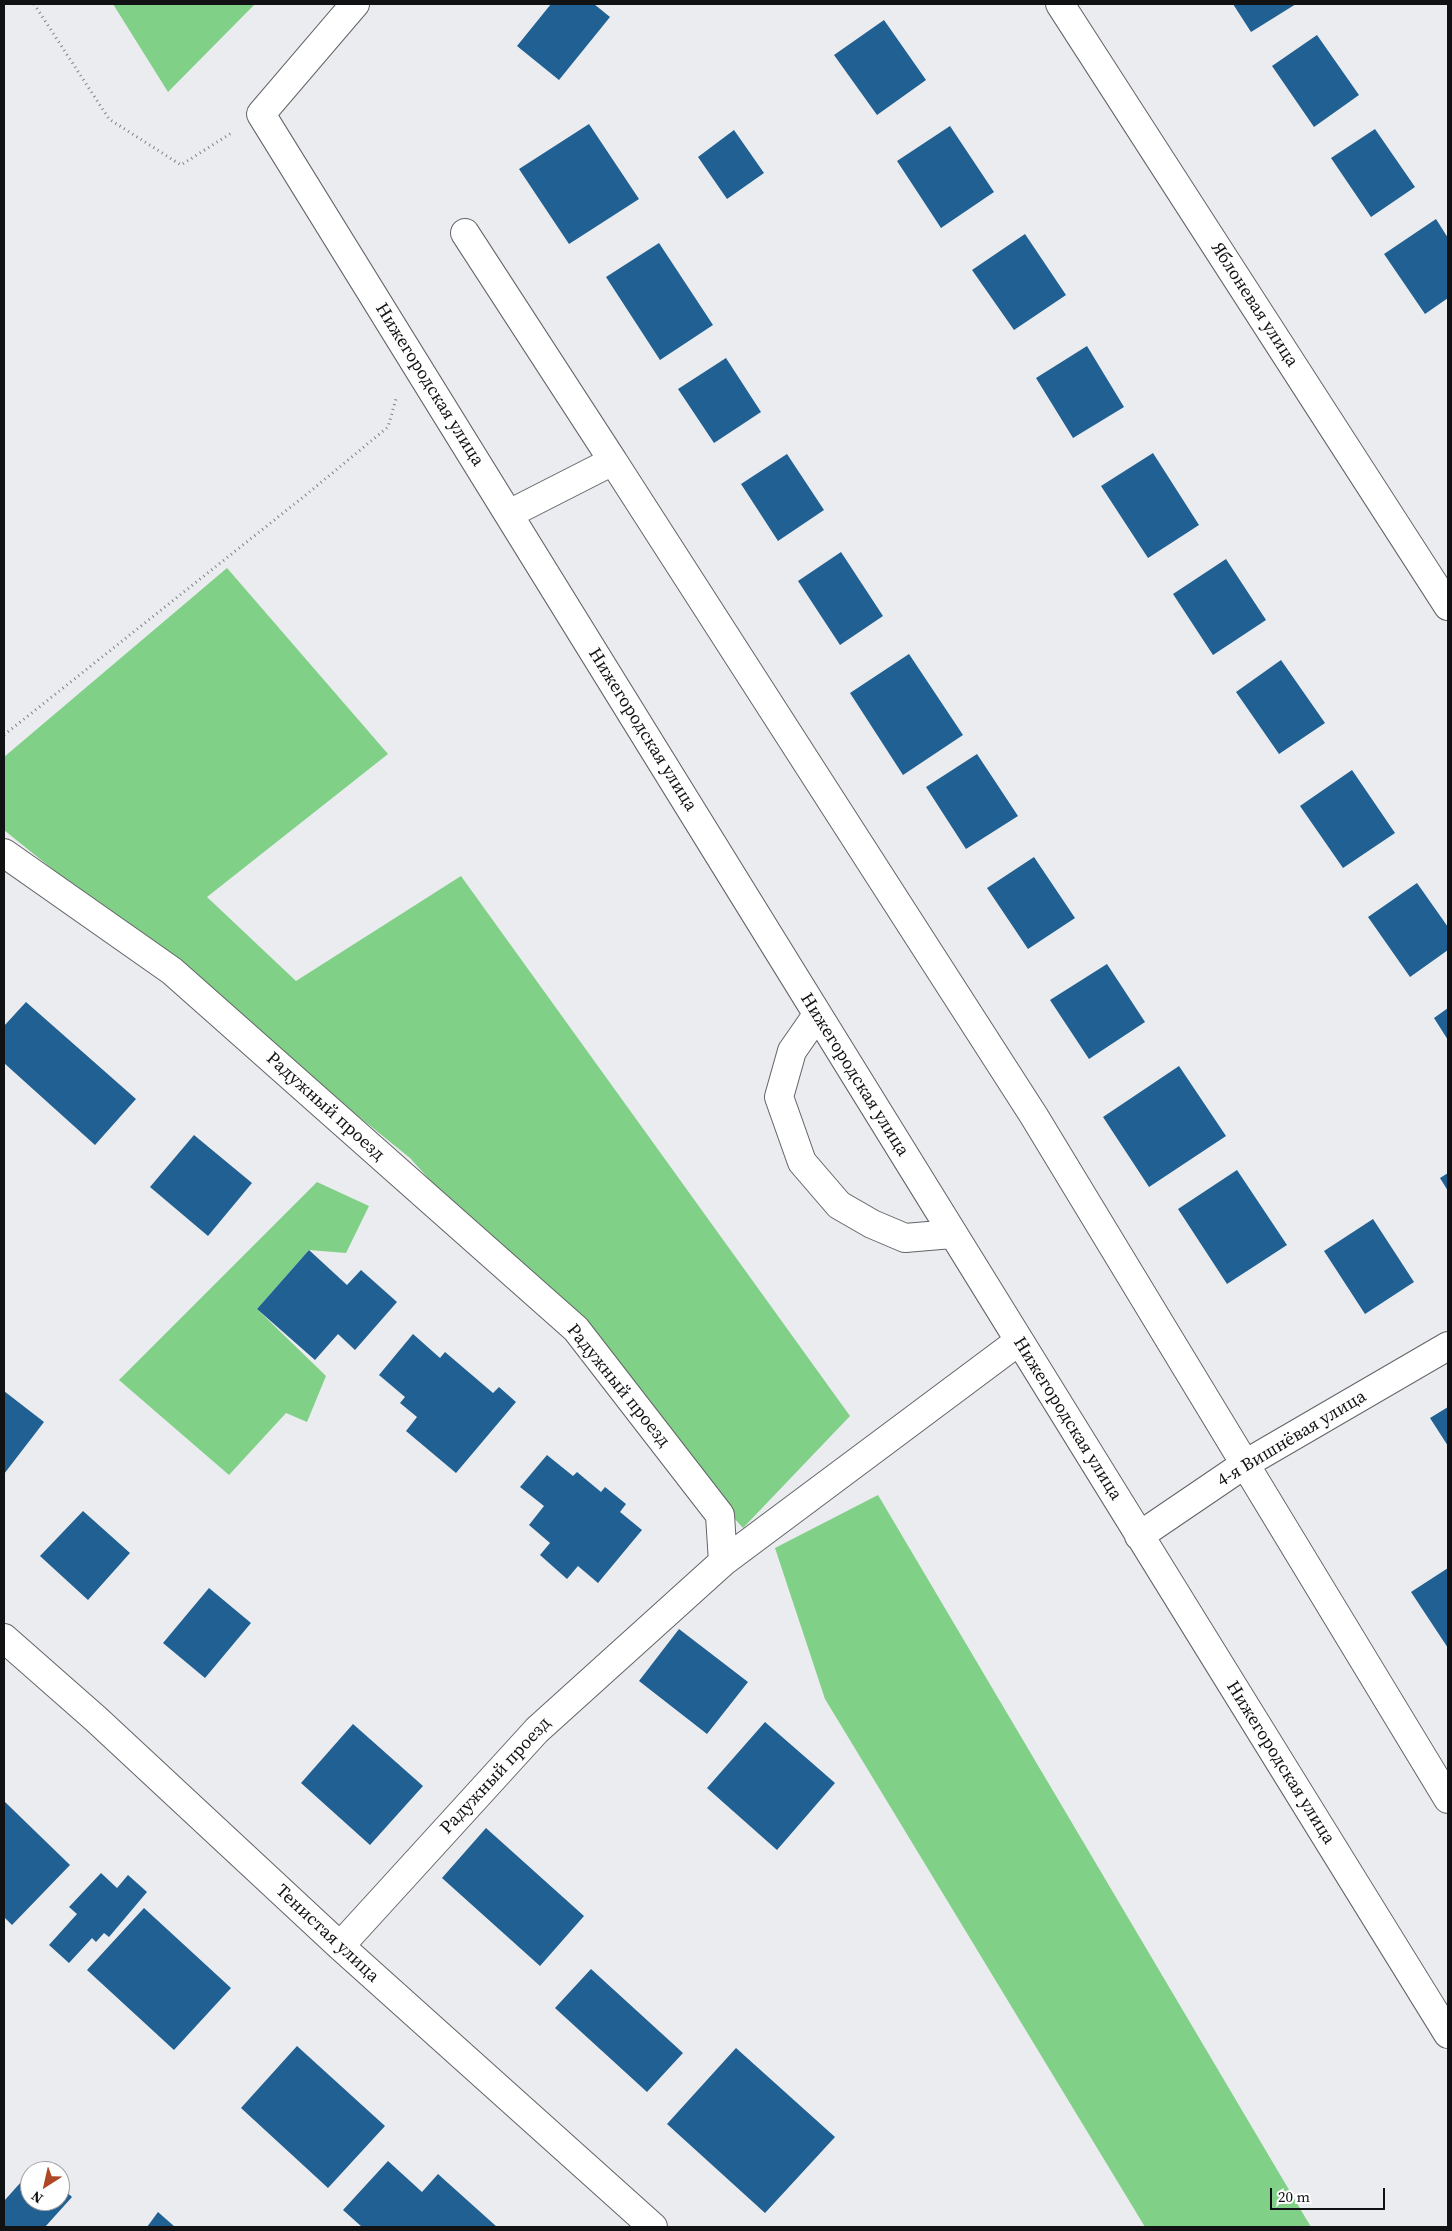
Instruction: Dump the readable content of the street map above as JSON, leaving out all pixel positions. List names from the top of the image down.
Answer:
{
  "streets": {
    "street": [
      "Яблоневая улица",
      "Нижегородская улица",
      "Радужный проезд",
      "4-я Вишнёвая улица",
      "Тенистая улица"
    ]
  },
  "crossings": [
    ["Нижегородская улица", "4-я Вишнёвая улица"],
    ["Радужный проезд", "Тенистая улица"]
  ],
  "scale_bar": "20 m",
  "north": "bottom left"
}
